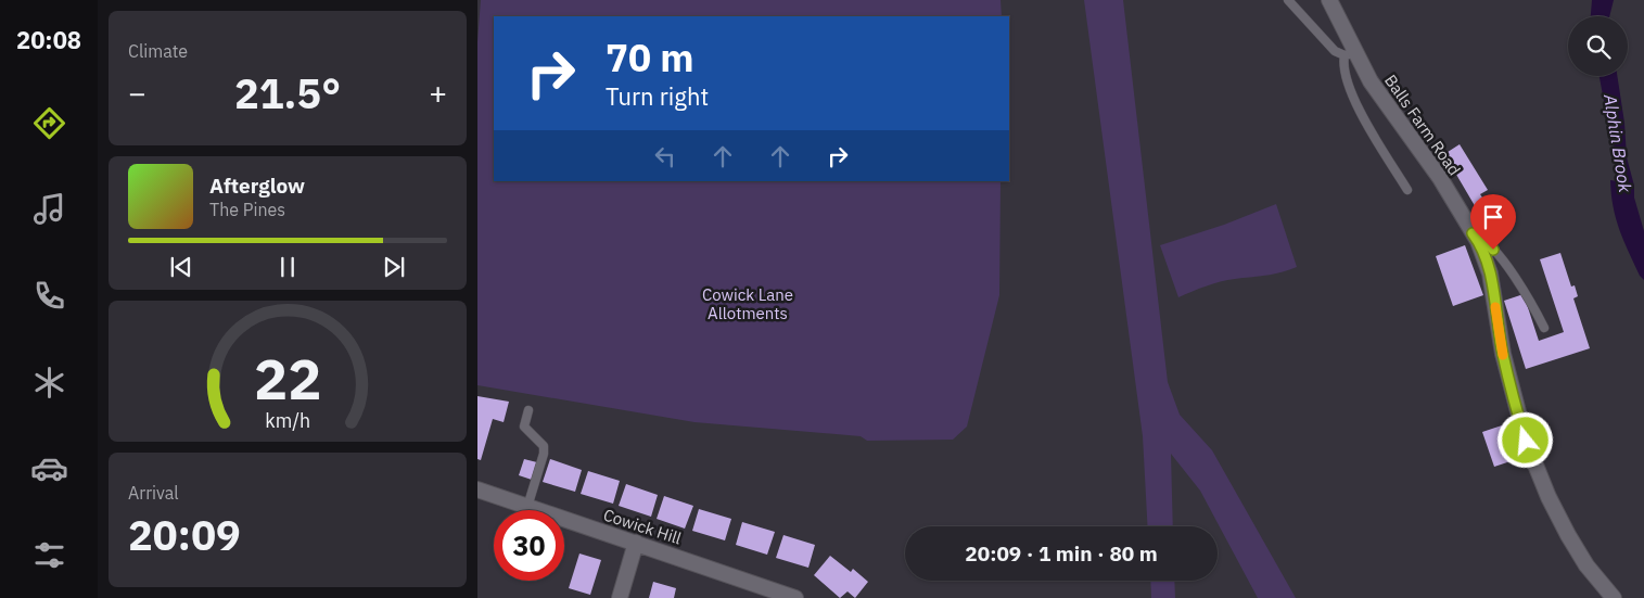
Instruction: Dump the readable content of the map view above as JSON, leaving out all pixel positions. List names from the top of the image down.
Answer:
{
  "streets": {
    "street": ["Balls Farm Road", "Cowick Hill"]
  },
  "water": ["Alphin Brook"],
  "parks": ["Cowick Lane Allotments"],
  "page": {
    "tabs": "20:08",
    "tile": [
      "Climate",
      ["Arrival", "20:09"]
    ],
    "turn": ["70 m", "Turn right"],
    "heat": ["−", "21.5°", "+"],
    "song": ["Afterglow", "The Pines"],
    "limit": "30",
    "trip": "20:09 · 1 min · 80 m",
    "gauge": ["22", "km/h"]
  }
}
